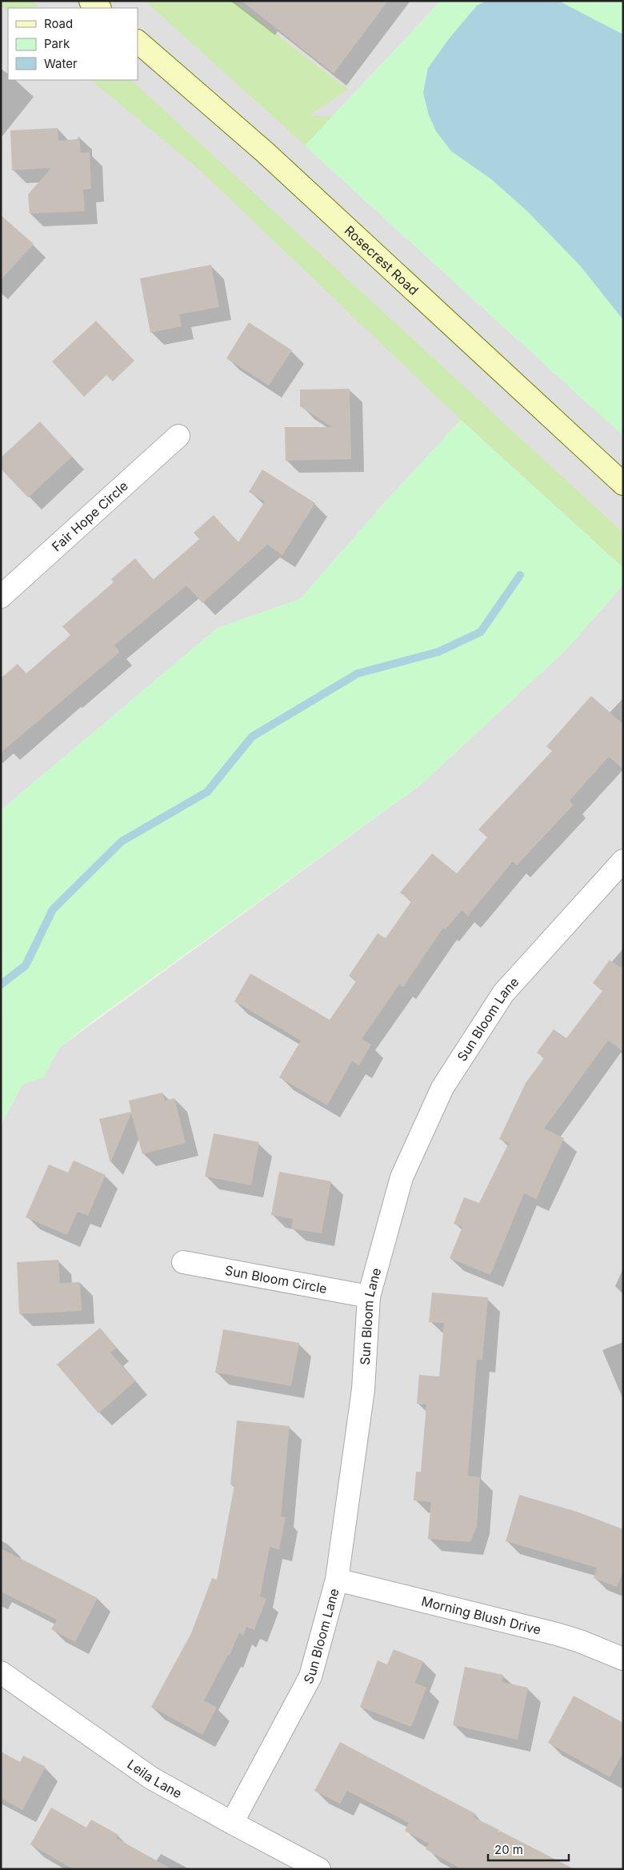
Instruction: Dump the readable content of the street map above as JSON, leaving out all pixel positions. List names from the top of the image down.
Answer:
{
  "streets": {
    "main road": ["Rosecrest Road"],
    "street": [
      "Fair Hope Circle",
      "Sun Bloom Lane",
      "Sun Bloom Circle",
      "Morning Blush Drive",
      "Leila Lane"
    ]
  },
  "crossings": [
    ["Sun Bloom Lane", "Sun Bloom Circle"],
    ["Sun Bloom Lane", "Morning Blush Drive"],
    ["Sun Bloom Lane", "Leila Lane"]
  ],
  "legend": ["Road", "Park", "Water"],
  "scale_bar": "20 m"
}
